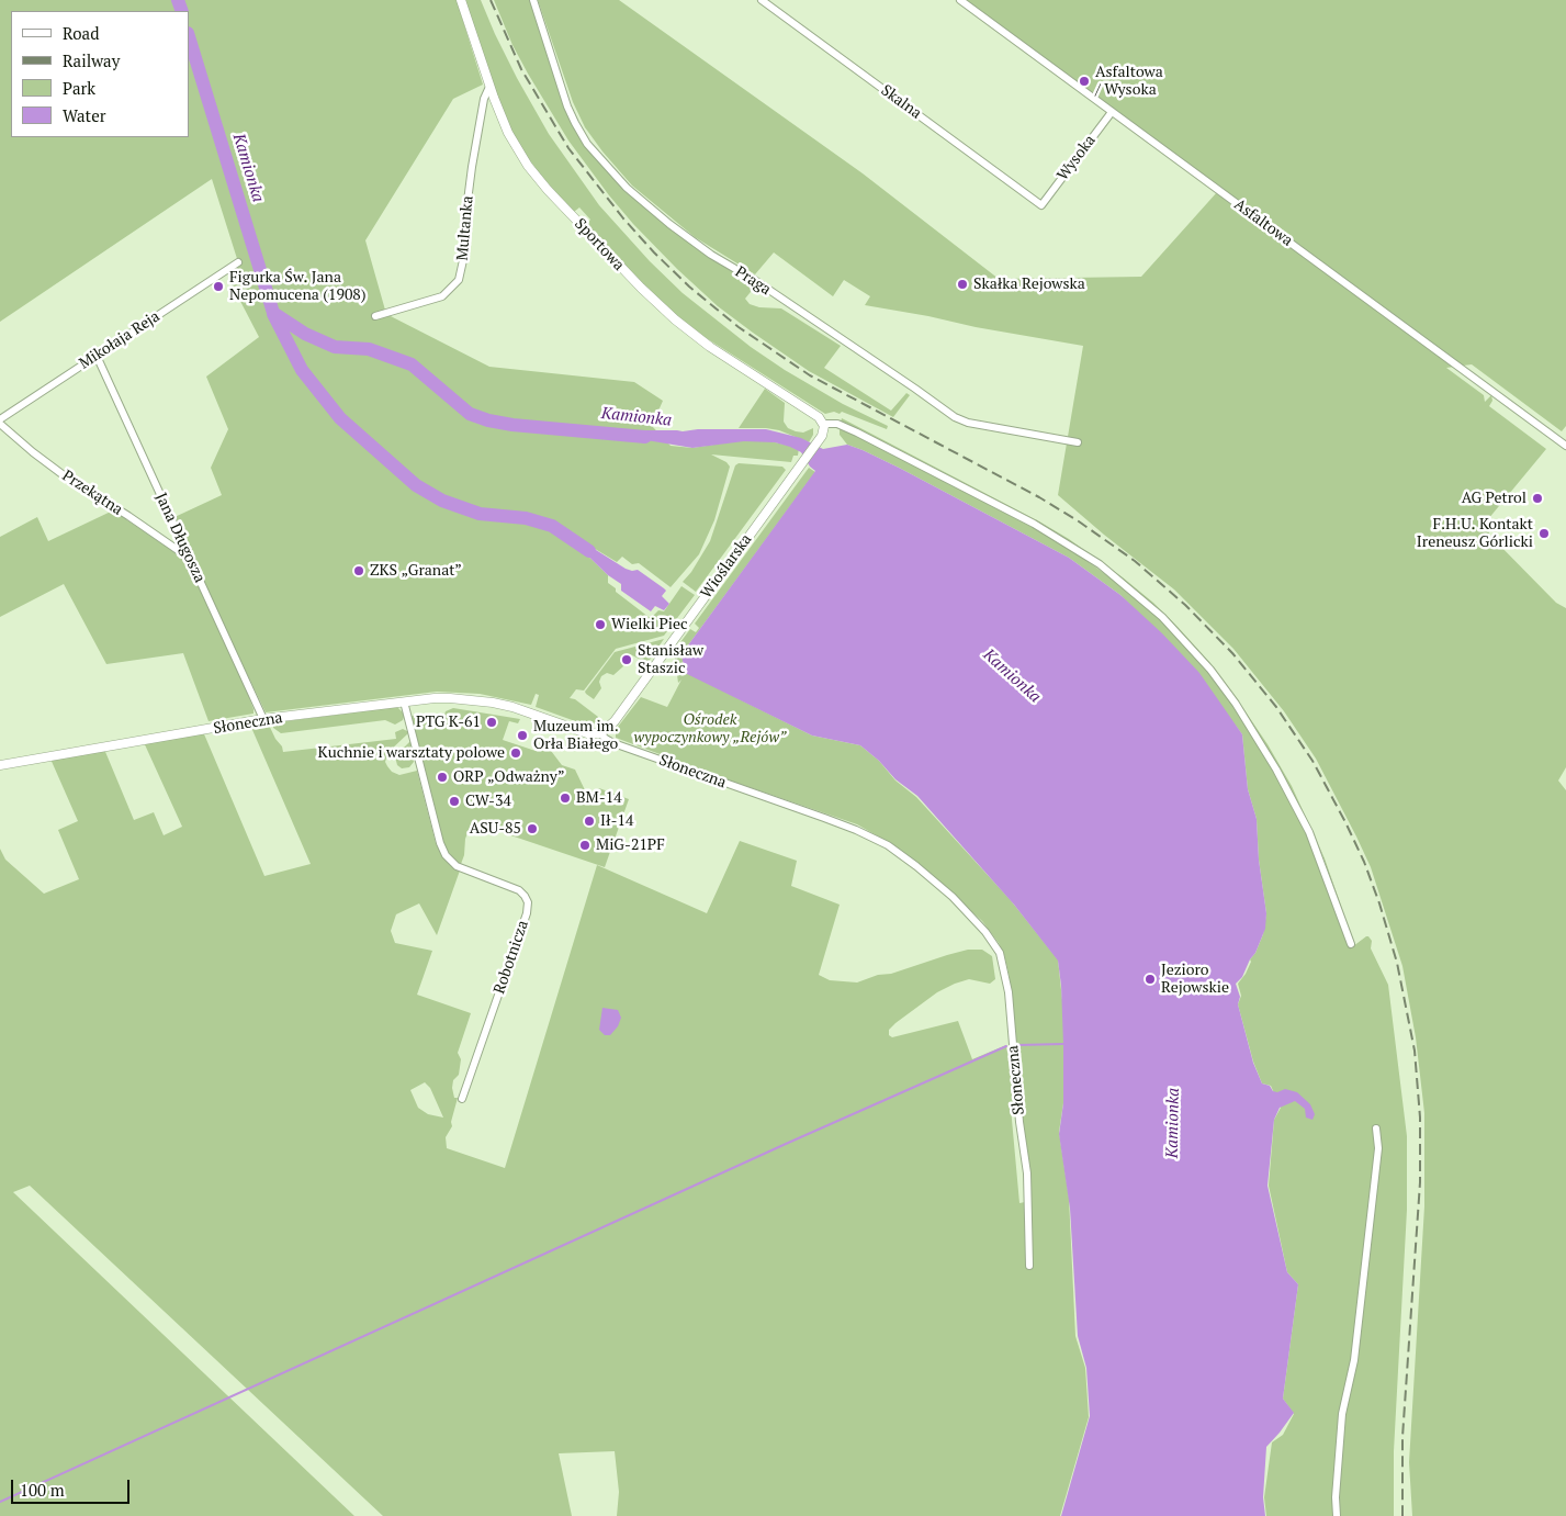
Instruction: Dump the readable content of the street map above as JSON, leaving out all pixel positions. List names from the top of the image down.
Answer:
{
  "streets": {
    "street": [
      "Skalna",
      "Wysoka",
      "Asfaltowa",
      "Multanka",
      "Sportowa",
      "Praga",
      "Mikołaja Reja",
      "Przekątna",
      "Jana Długosza",
      "Wioślarska",
      "Słoneczna",
      "Robotnicza"
    ]
  },
  "crossings": [
    ["Skalna", "Wysoka"],
    ["Wysoka", "Asfaltowa"],
    ["Multanka", "Sportowa"],
    ["Sportowa", "Wioślarska"],
    ["Mikołaja Reja", "Jana Długosza"],
    ["Przekątna", "Jana Długosza"],
    ["Jana Długosza", "Słoneczna"],
    ["Wioślarska", "Słoneczna"],
    ["Słoneczna", "Robotnicza"]
  ],
  "water": ["Kamionka"],
  "parks": ["Ośrodek wypoczynkowy „Rejów”"],
  "places": [
    "Asfaltowa / Wysoka",
    "Skałka Rejowska",
    "Figurka Św. Jana Nepomucena (1908)",
    "AG Petrol",
    "F.H.U. Kontakt Ireneusz Górlicki",
    "ZKS „Granat”",
    "Wielki Piec",
    "Stanisław Staszic",
    "PTG K-61",
    "Muzeum im. Orła Białego",
    "Kuchnie i warsztaty polowe",
    "ORP „Odważny”",
    "BM-14",
    "CW-34",
    "Ił-14",
    "ASU-85",
    "MiG-21PF",
    "Jezioro Rejowskie"
  ],
  "legend": [
    "Road",
    "Railway",
    "Park",
    "Water"
  ],
  "scale_bar": "100 m"
}
